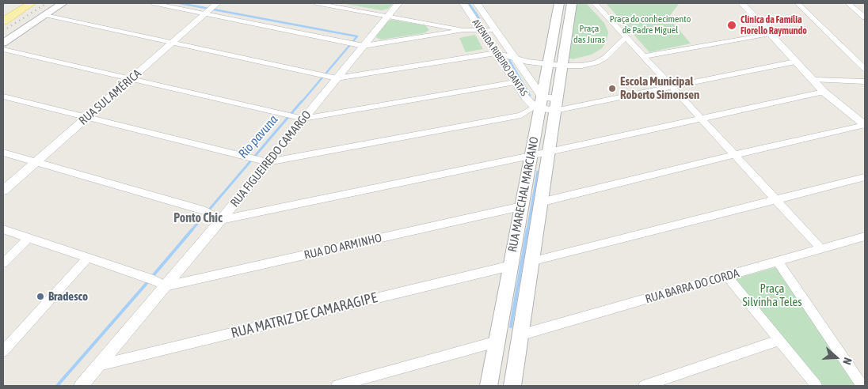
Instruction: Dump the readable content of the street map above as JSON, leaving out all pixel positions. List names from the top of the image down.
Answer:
{
  "streets": {
    "main road": ["RUA MARECHAL MARCIANO"],
    "street": [
      "AVENIDA RIBEIRO DANTAS",
      "RUA SUL AMÉRICA",
      "RUA FIGUEIREDO CAMARGO",
      "RUA DO ARMINHO",
      "RUA BARRA DO CORDA",
      "RUA MATRIZ DE CAMARAGIPE"
    ]
  },
  "crossings": [
    ["AVENIDA RIBEIRO DANTAS", "RUA MARECHAL MARCIANO"],
    ["RUA FIGUEIREDO CAMARGO", "RUA DO ARMINHO"],
    ["RUA FIGUEIREDO CAMARGO", "RUA MATRIZ DE CAMARAGIPE"],
    ["RUA MARECHAL MARCIANO", "RUA DO ARMINHO"],
    ["RUA MARECHAL MARCIANO", "RUA BARRA DO CORDA"],
    ["RUA MARECHAL MARCIANO", "RUA MATRIZ DE CAMARAGIPE"]
  ],
  "districts": ["Ponto Chic"],
  "water": ["Rio pavuna"],
  "parks": ["Praça do conhecimento de Padre Miguel", "Praça das Juras", "Praça Silvinha Teles"],
  "places": ["Clínica da Família Fiorello Raymundo", "Escola Municipal Roberto Simonsen", "Bradesco"],
  "north": "right"
}
